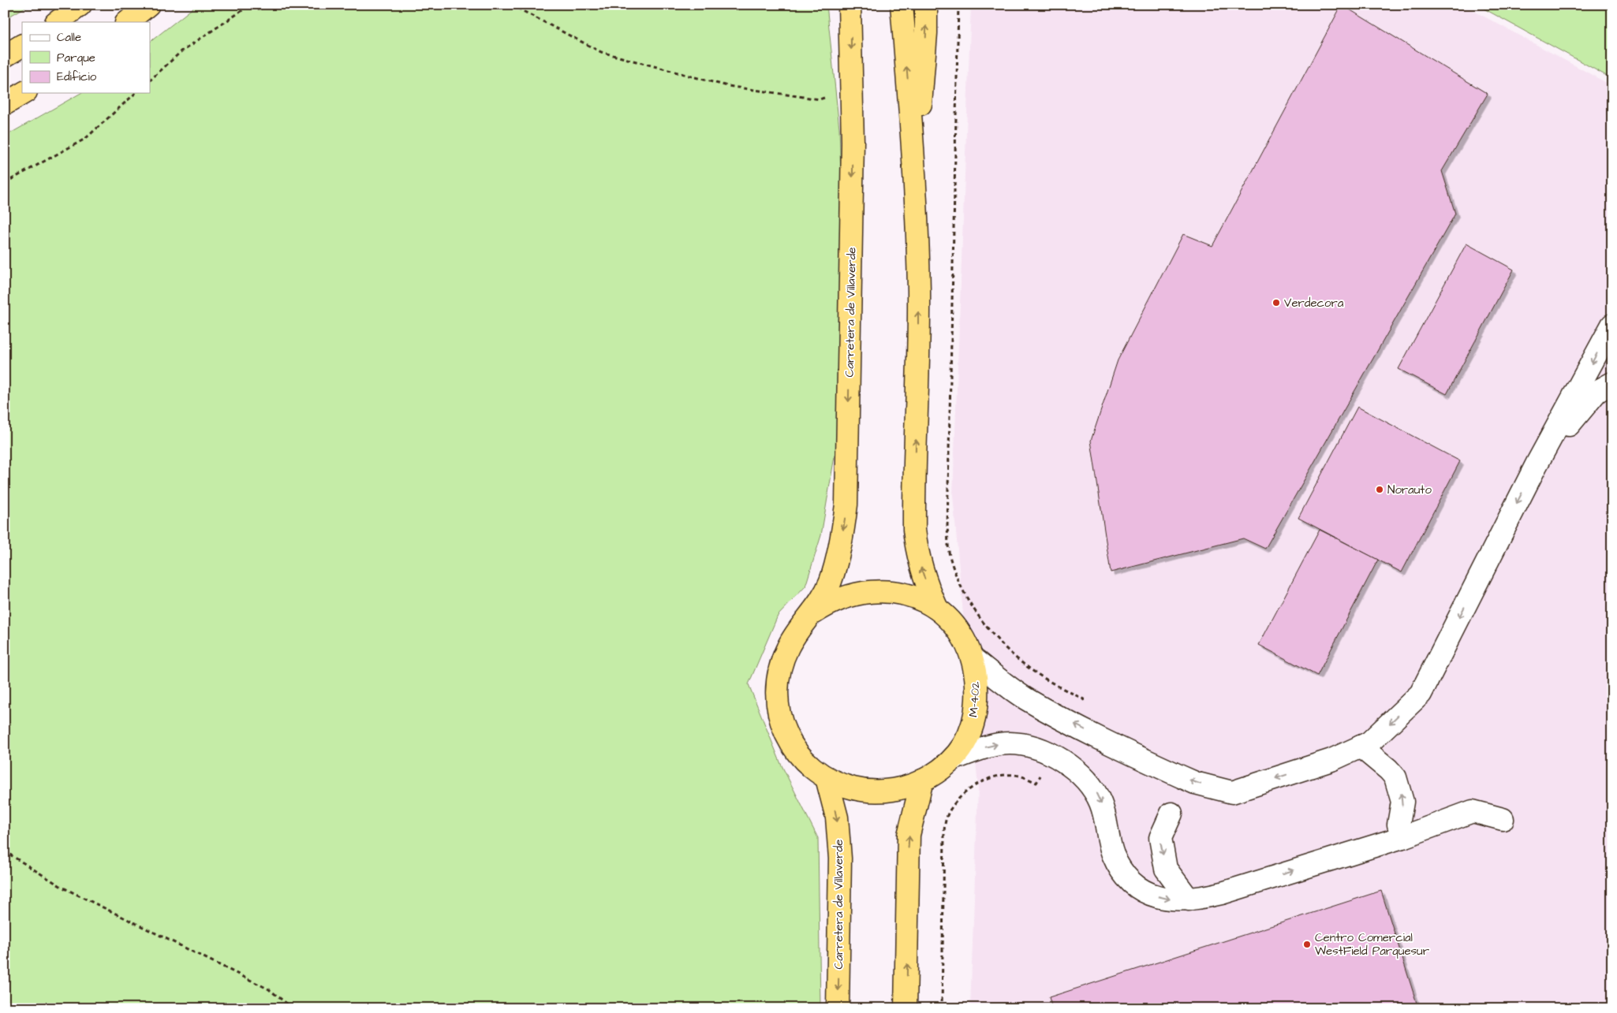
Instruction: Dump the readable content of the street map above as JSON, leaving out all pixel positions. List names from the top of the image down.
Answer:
{
  "streets": {
    "highway": ["Carretera de Villaverde", "M-402"]
  },
  "crossings": [
    ["Carretera de Villaverde", "M-402"]
  ],
  "places": ["Verdecora", "Norauto", "Centro Comercial WestField Parquesur"],
  "legend": ["Calle", "Parque", "Edificio"]
}
